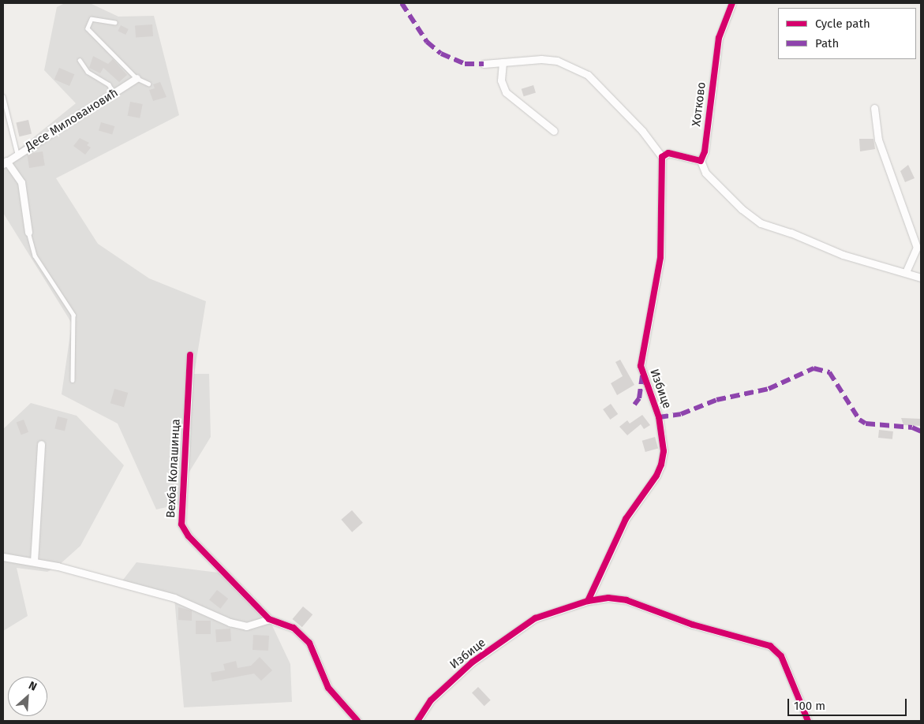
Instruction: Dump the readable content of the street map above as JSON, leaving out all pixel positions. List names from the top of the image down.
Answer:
{
  "streets": {
    "street": [
      "Хотково",
      "Десе Миловановић",
      "Избице",
      "Вехба Колашинца"
    ]
  },
  "legend": ["Cycle path", "Path"],
  "scale_bar": "100 m",
  "north": "top right"
}
